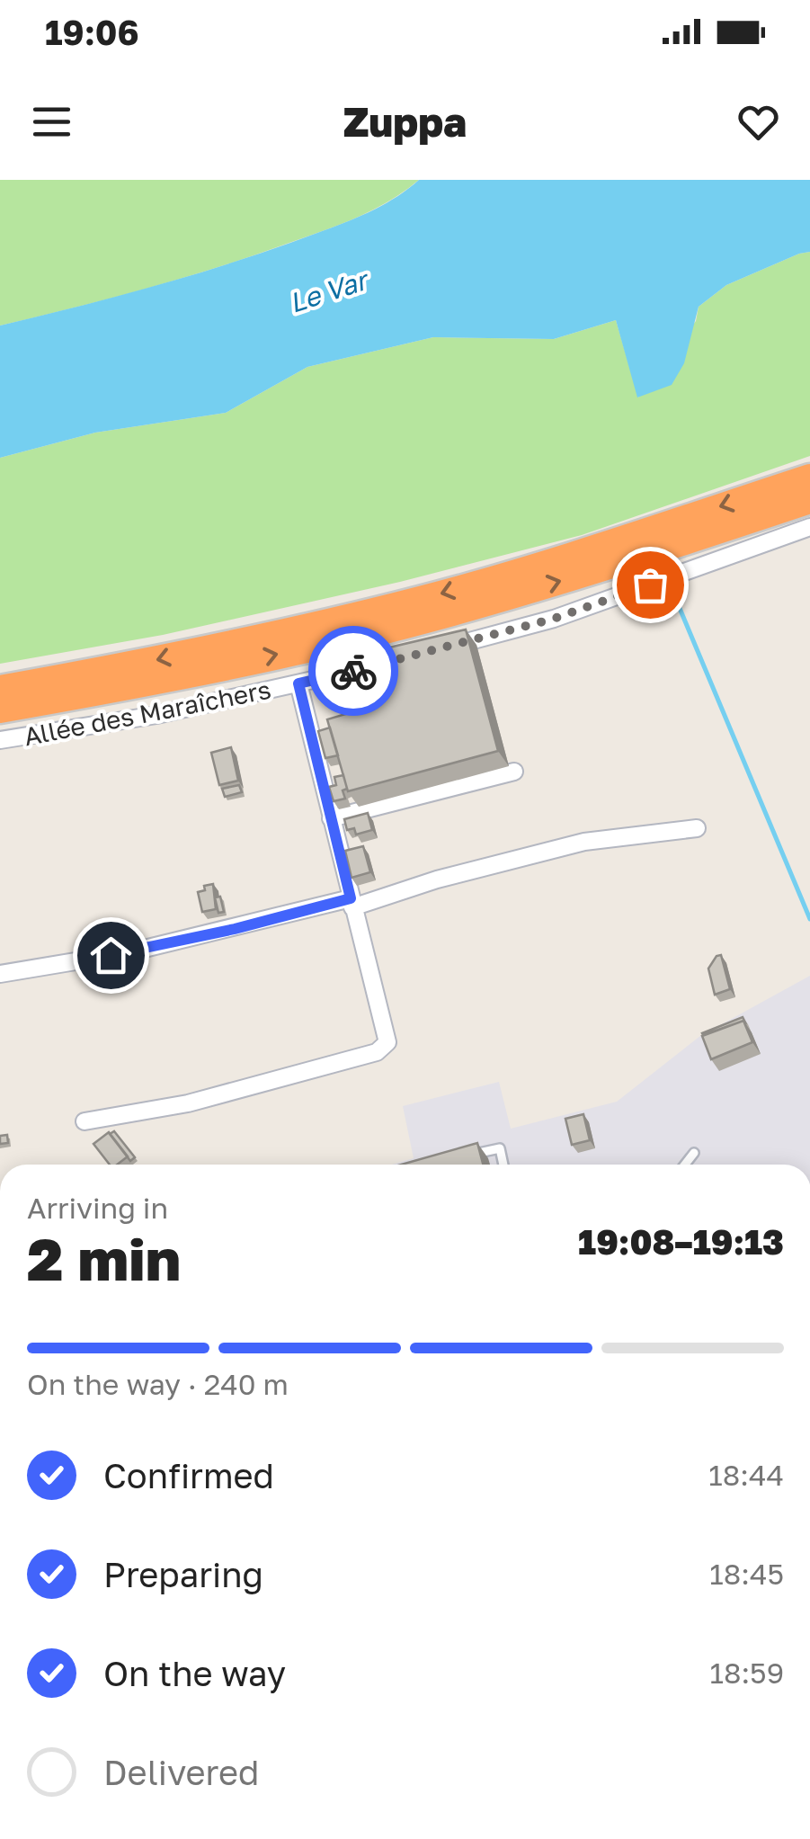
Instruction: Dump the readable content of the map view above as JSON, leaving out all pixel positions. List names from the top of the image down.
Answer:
{
  "streets": {
    "street": ["Allée des Maraîchers"]
  },
  "water": ["Le Var"],
  "page": {
    "status": "19:06",
    "header": "Zuppa",
    "heading": ["2 min", "Arriving in", "19:08–19:13"],
    "bar": "On the way · 240 m",
    "list": [
      ["Confirmed", "18:44"],
      ["Preparing", "18:45"],
      ["On the way", "18:59"],
      "Delivered"
    ]
  }
}
